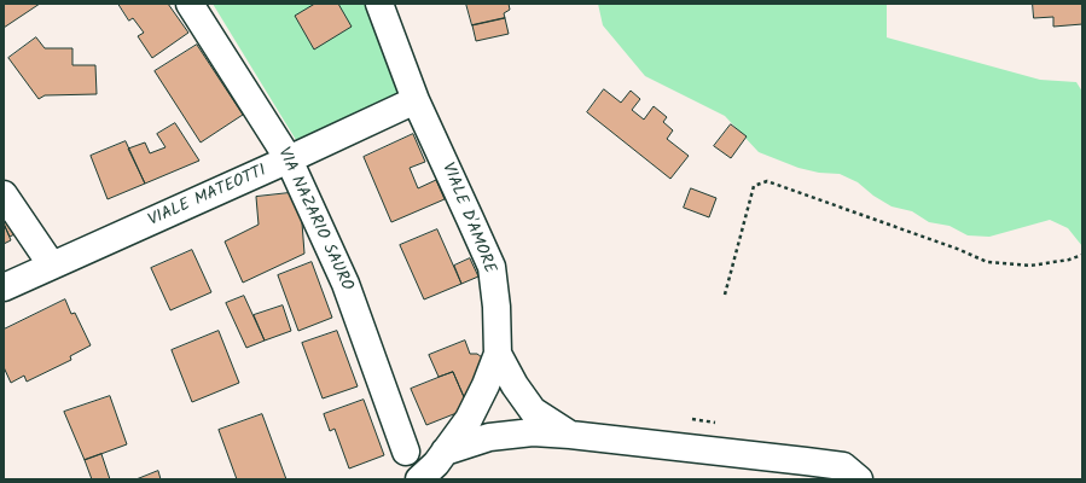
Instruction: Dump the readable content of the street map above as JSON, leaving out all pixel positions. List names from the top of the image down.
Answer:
{
  "streets": {
    "street": ["VIALE MATEOTTI", "VIALE D'AMORE", "VIA NAZARIO SAURO"]
  },
  "crossings": [
    ["VIALE MATEOTTI", "VIALE D'AMORE"],
    ["VIALE MATEOTTI", "VIA NAZARIO SAURO"]
  ]
}
